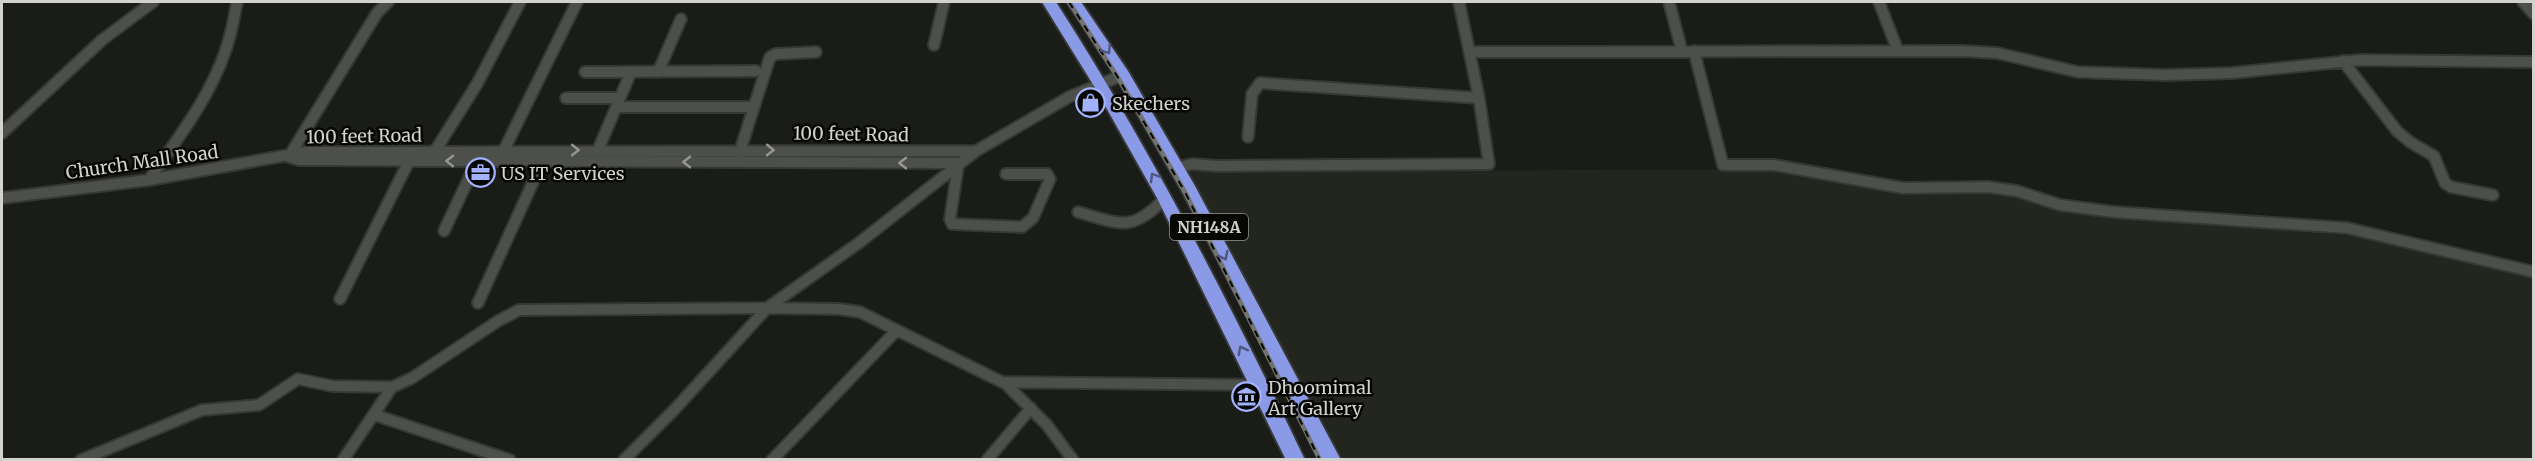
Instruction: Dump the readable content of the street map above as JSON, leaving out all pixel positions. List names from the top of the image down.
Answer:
{
  "streets": {
    "highway": ["NH148A"],
    "street": ["100 feet Road", "Church Mall Road"]
  },
  "crossings": [
    ["100 feet Road", "Church Mall Road"]
  ],
  "places": {
    "shop": ["Skechers"],
    "office": ["US IT Services"],
    "museum": ["Dhoomimal Art Gallery"]
  }
}
